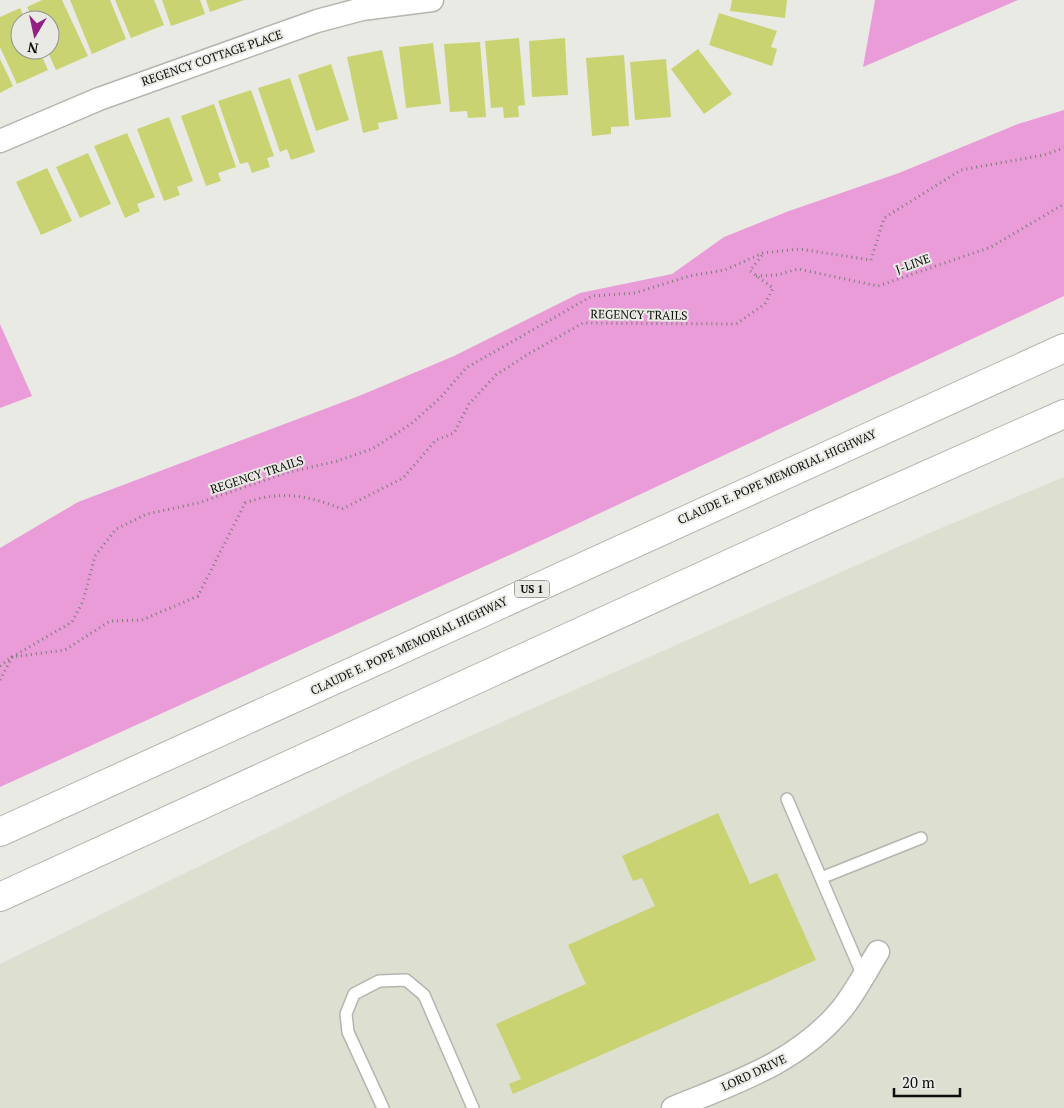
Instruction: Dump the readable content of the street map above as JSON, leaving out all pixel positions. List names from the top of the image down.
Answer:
{
  "streets": {
    "highway": ["CLAUDE E. POPE MEMORIAL HIGHWAY", "US 1"],
    "street": ["REGENCY COTTAGE PLACE", "LORD DRIVE"],
    "path": ["J-LINE", "REGENCY TRAILS"]
  },
  "crossings": [
    ["J-LINE", "REGENCY TRAILS"]
  ],
  "scale_bar": "20 m",
  "north": "bottom"
}
